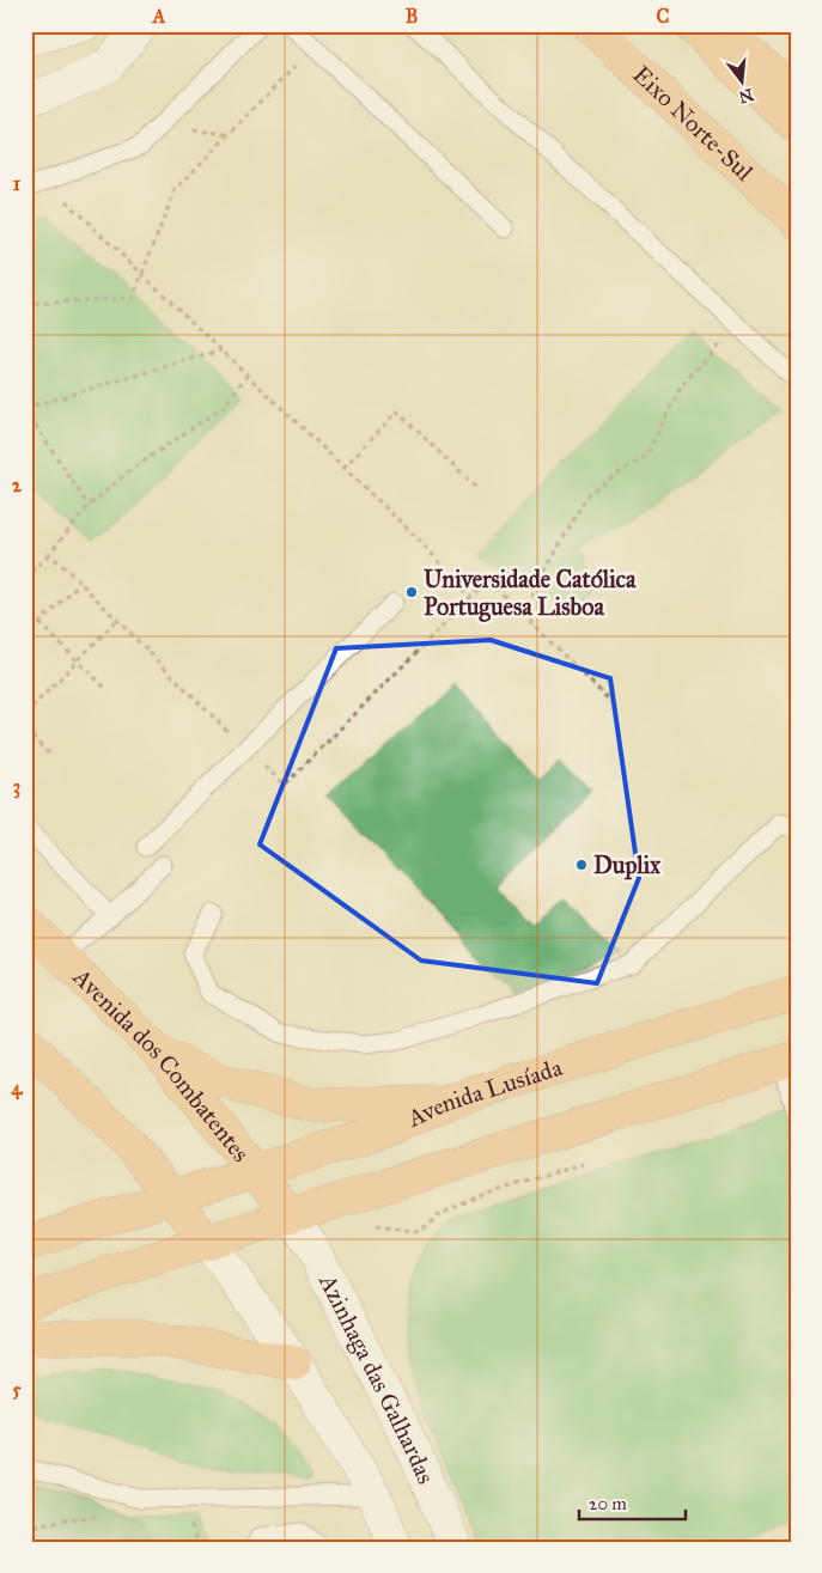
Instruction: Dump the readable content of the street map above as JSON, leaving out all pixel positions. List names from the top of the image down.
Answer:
{
  "streets": {
    "main road": ["Eixo Norte-Sul", "Avenida dos Combatentes", "Avenida Lusíada"],
    "street": ["Azinhaga das Galhardas"]
  },
  "crossings": [
    ["Avenida dos Combatentes", "Avenida Lusíada"],
    ["Avenida dos Combatentes", "Azinhaga das Galhardas"]
  ],
  "places": ["Universidade Católica Portuguesa Lisboa", "Duplix"],
  "scale_bar": "20 m",
  "north": "bottom",
  "grid": {
    "columns": ["A", "B", "C"],
    "rows": [
      "1",
      "2",
      "3",
      "4",
      "5"
    ]
  }
}
